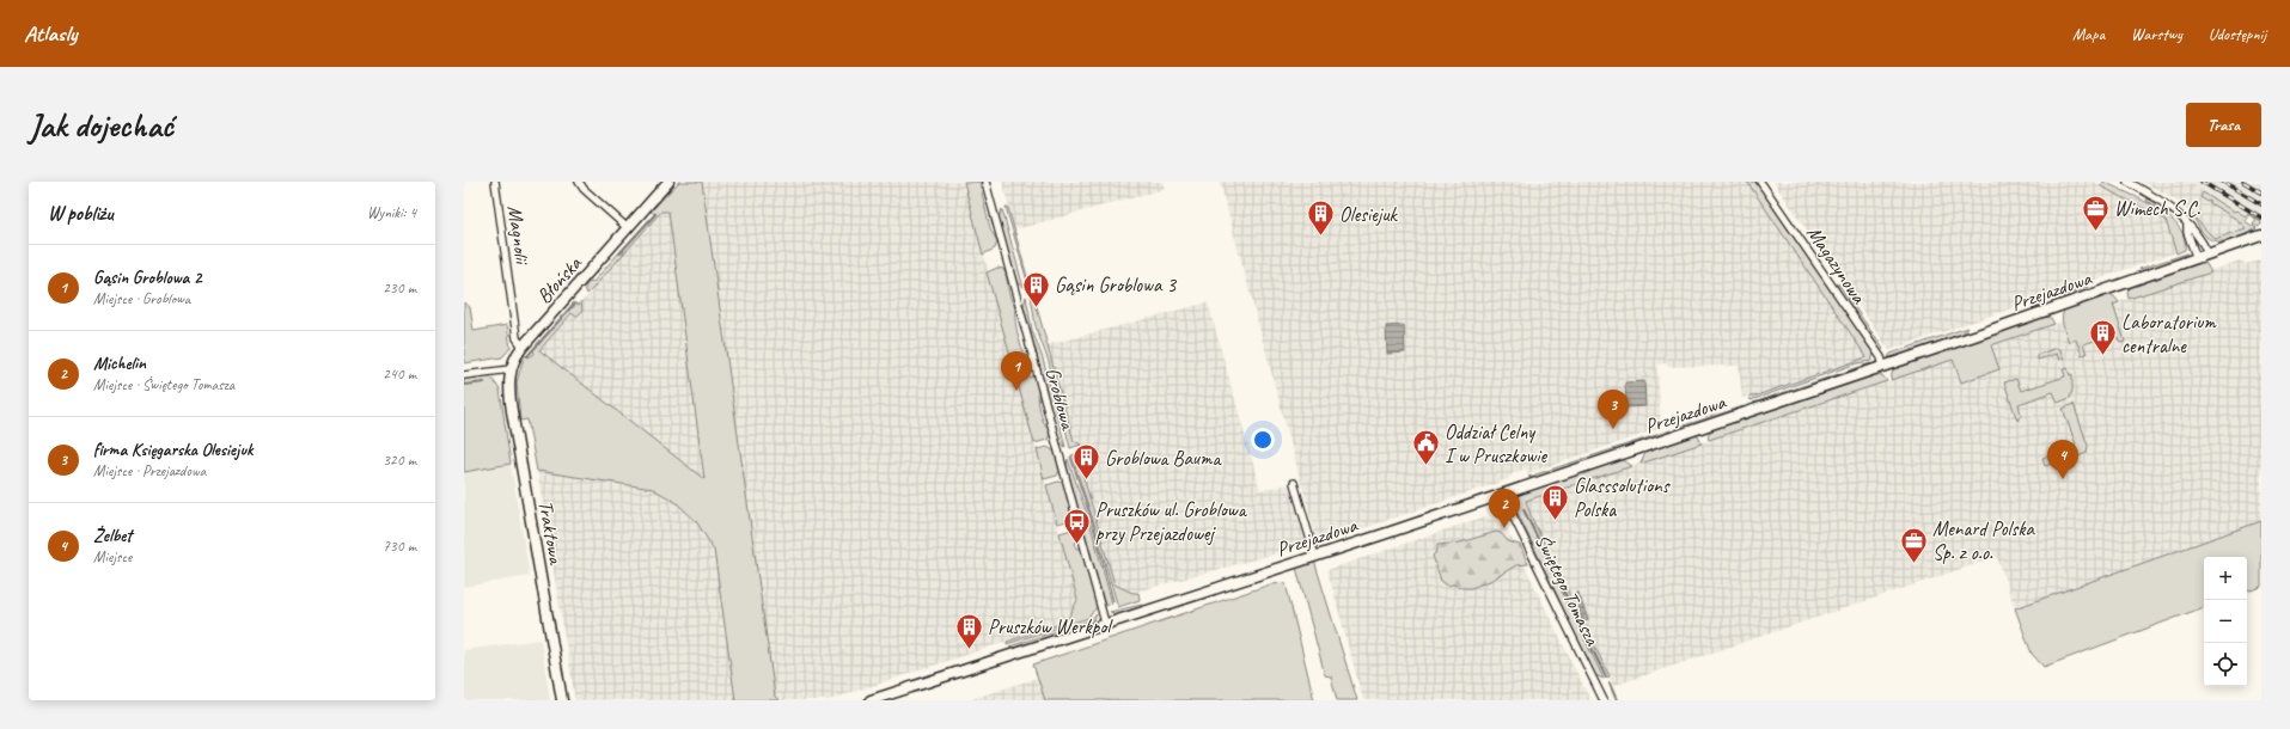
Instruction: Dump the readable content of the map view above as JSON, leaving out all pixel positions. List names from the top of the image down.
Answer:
{
  "streets": {
    "street": [
      "Magnolii",
      "Magazynowa",
      "Błońska",
      "Przejazdowa",
      "Groblowa",
      "Traktowa",
      "Świętego Tomasza"
    ]
  },
  "crossings": [
    ["Magnolii", "Błońska"],
    ["Magazynowa", "Przejazdowa"],
    ["Błońska", "Traktowa"],
    ["Przejazdowa", "Groblowa"],
    ["Przejazdowa", "Świętego Tomasza"]
  ],
  "places": {
    "office": ["Wimech S.C.", "Menard Polska Sp. z o.o."],
    "building": [
      "Olesiejuk",
      "Gąsin Groblowa 3",
      "Laboratorium centralne",
      "Groblowa Bauma",
      "Glasssolutions Polska",
      "Pruszków Werkpol"
    ],
    "public building": ["Oddział Celny I w Pruszkowie"],
    "bus stop": ["Pruszków ul. Groblowa przy Przejazdowej"]
  },
  "page": {
    "header": "Atlasly",
    "nav": ["Mapa", "Warstwy", "Udostępnij"],
    "buttons": "Trasa",
    "title": "Jak dojechać",
    "heading": ["W pobliżu", "Wyniki: 4"],
    "list": [
      {
        "mark": "1",
        "name": "Gąsin Groblowa 2",
        "note": "Miejsce · Groblowa",
        "value": "230 m"
      },
      {
        "mark": "2",
        "name": "Michelin",
        "note": "Miejsce · Świętego Tomasza",
        "value": "240 m"
      },
      {
        "mark": "3",
        "name": "firma Księgarska Olesiejuk",
        "note": "Miejsce · Przejazdowa",
        "value": "320 m"
      },
      {
        "mark": "4",
        "name": "Żelbet",
        "note": "Miejsce",
        "value": "730 m"
      }
    ],
    "pins": [
      "1",
      "3",
      "4",
      "2"
    ],
    "map_buttons": ["+", "−"]
  }
}
